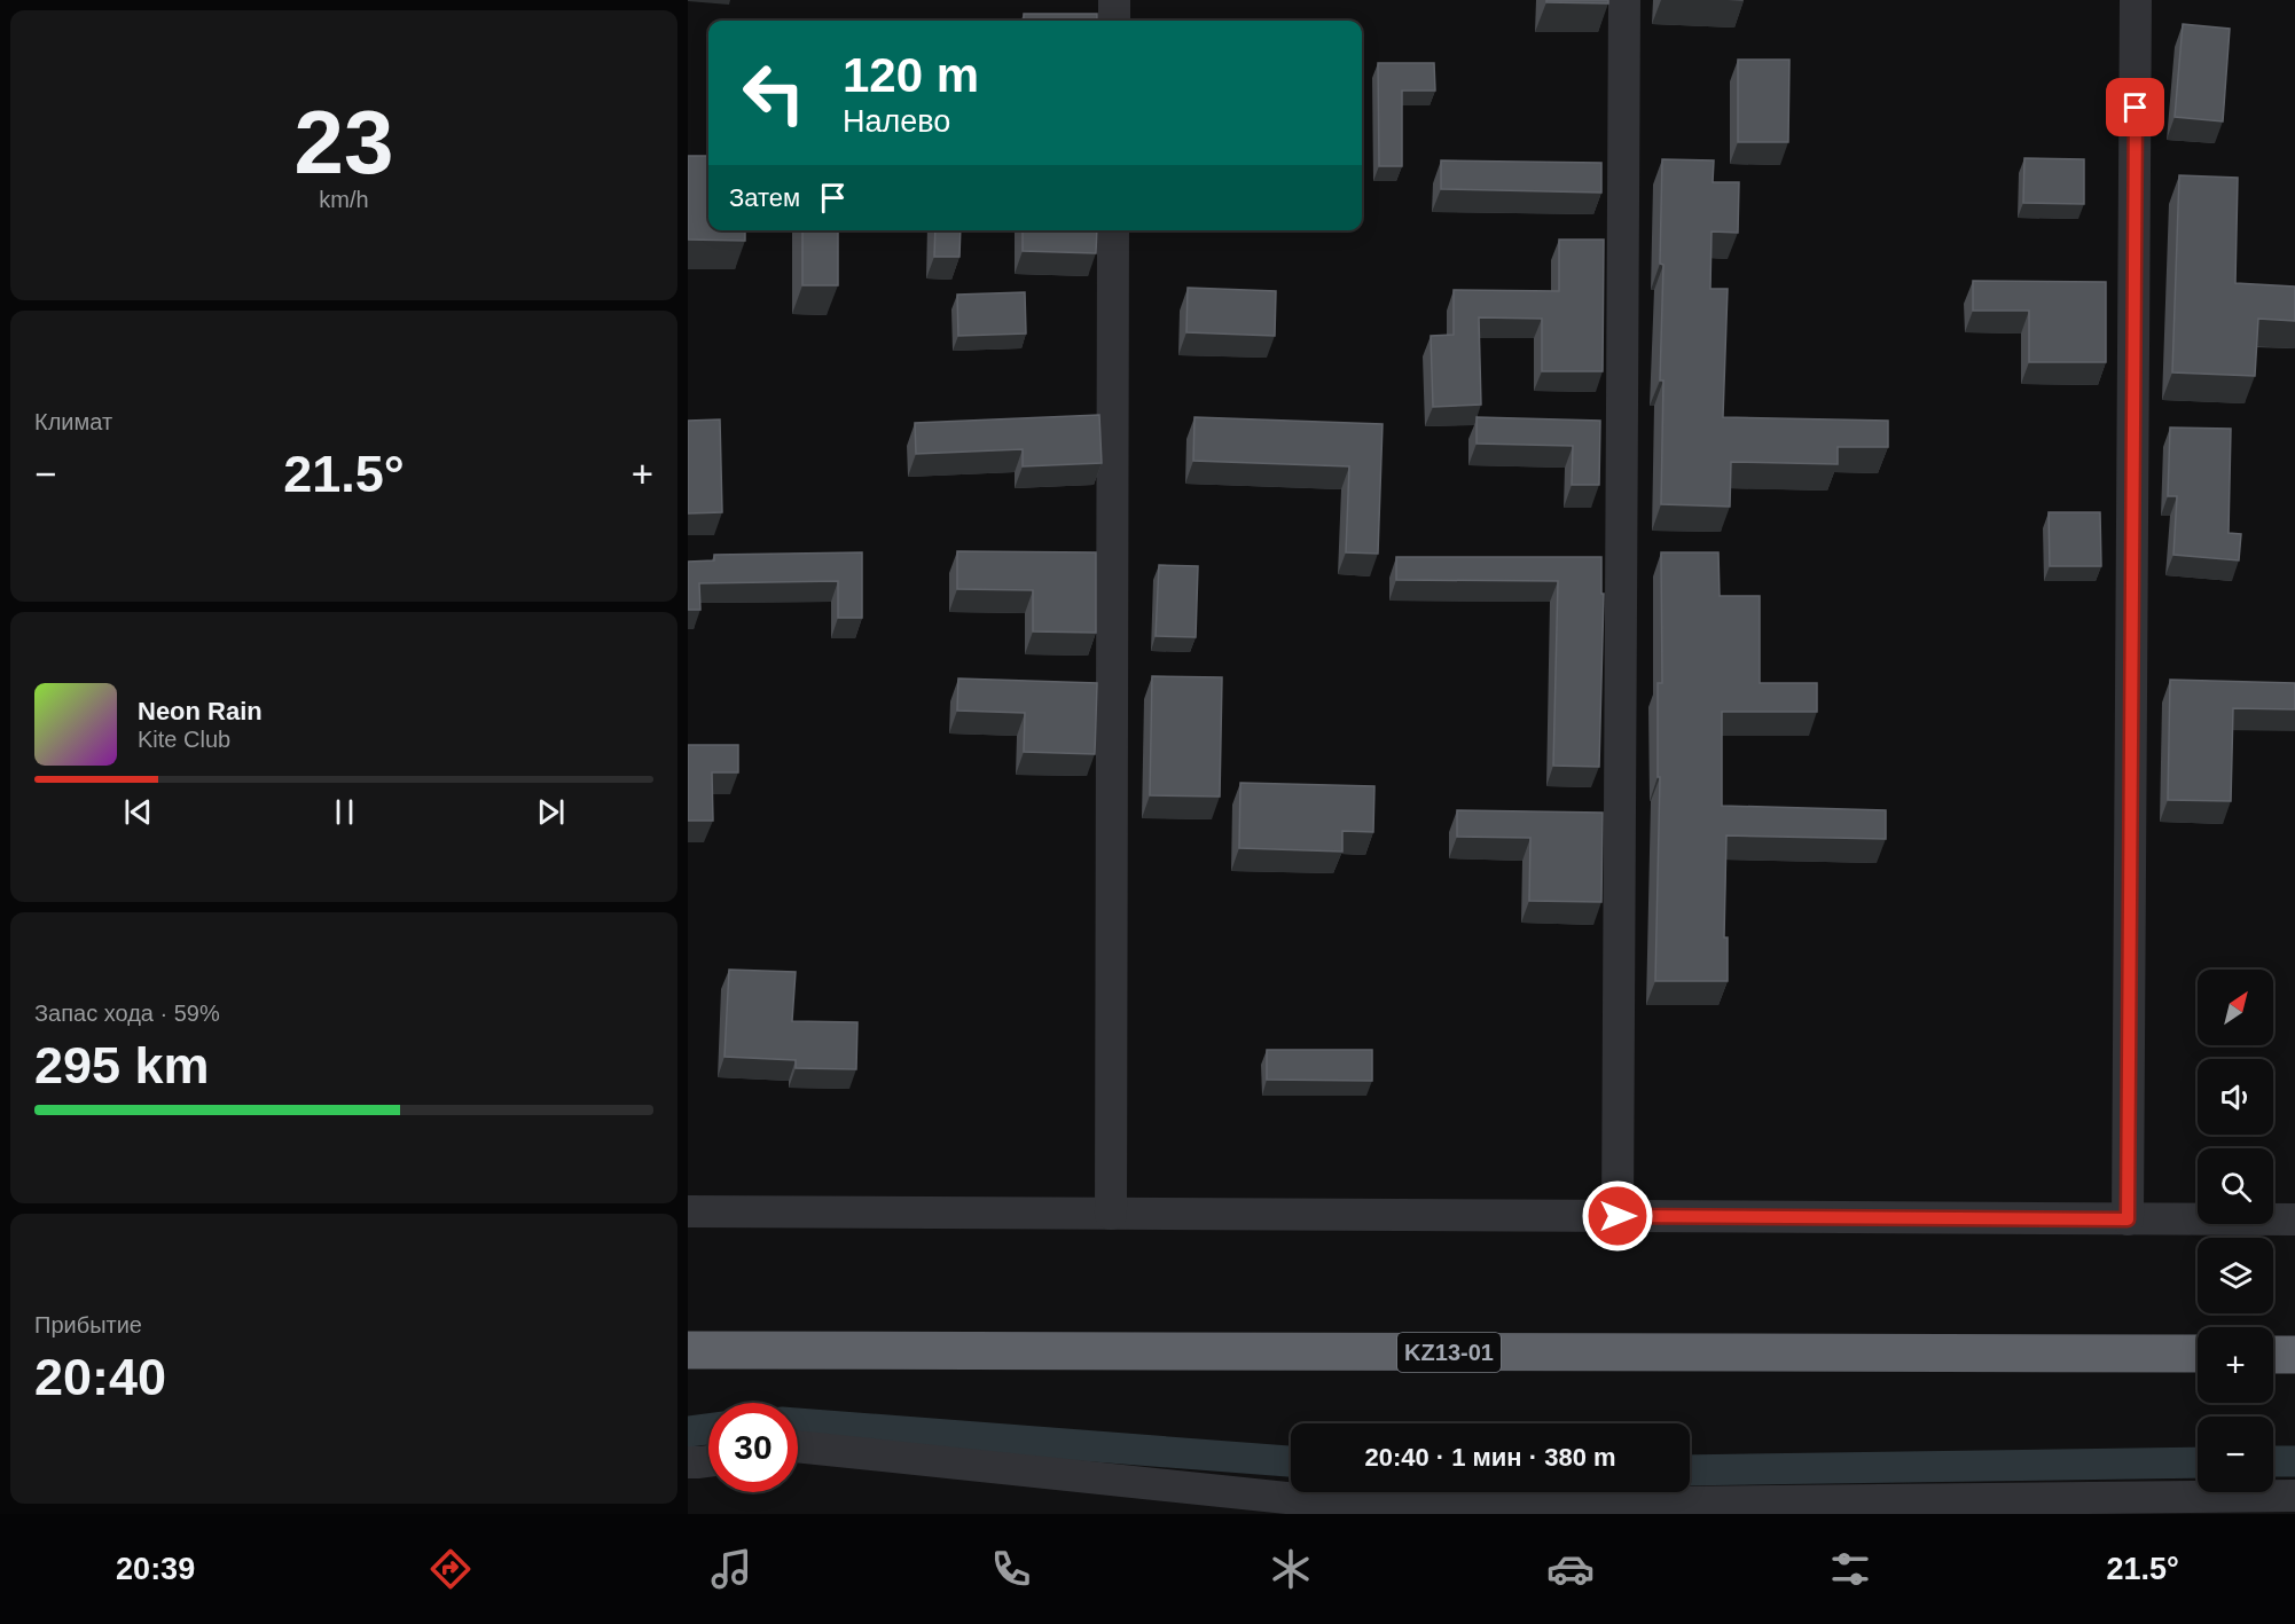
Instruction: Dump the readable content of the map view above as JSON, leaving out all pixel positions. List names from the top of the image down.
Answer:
{
  "streets": {
    "highway": ["KZ13-01"]
  },
  "north": "top right",
  "page": {
    "tile": [
      ["23", "km/h"],
      "Климат",
      ["Запас хода · 59%", "295 km"],
      ["Прибытие", "20:40"]
    ],
    "turn": ["120 m", "Налево"],
    "then": "Затем",
    "heat": ["−", "21.5°", "+"],
    "song": ["Neon Rain", "Kite Club"],
    "map_buttons": ["+", "−"],
    "limit": "30",
    "trip": "20:40 · 1 мин · 380 m",
    "tabs": ["20:39", "21.5°"]
  }
}
